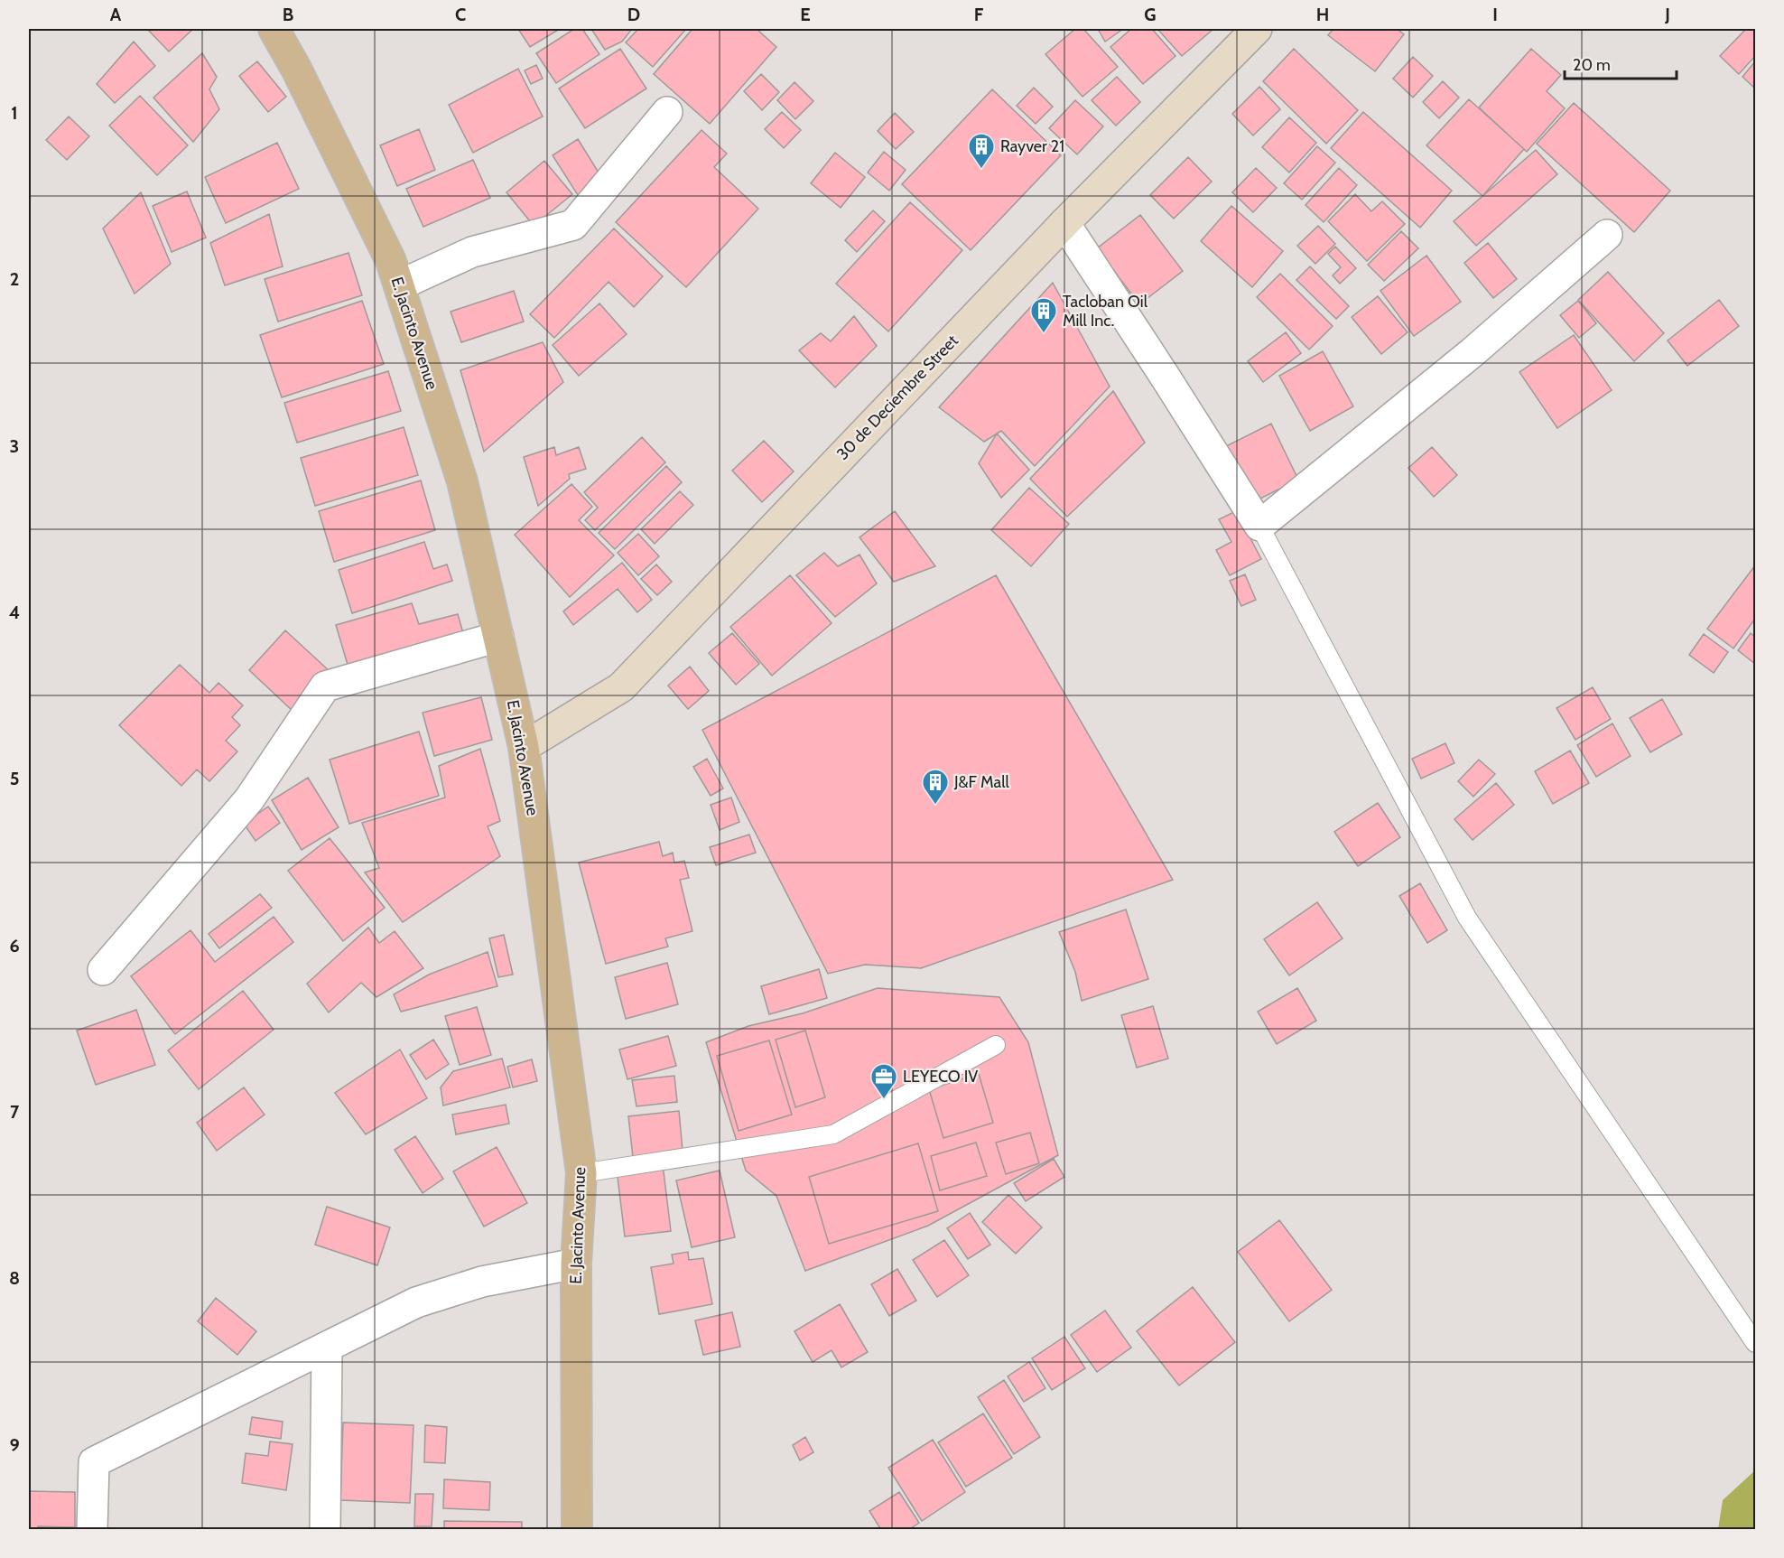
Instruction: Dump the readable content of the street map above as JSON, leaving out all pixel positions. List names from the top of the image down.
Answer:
{
  "streets": {
    "main road": ["E. Jacinto Avenue"],
    "street": ["30 de Deciembre Street"]
  },
  "crossings": [
    ["E. Jacinto Avenue", "30 de Deciembre Street"]
  ],
  "places": {
    "building": ["Rayver 21", "Tacloban Oil Mill Inc.", "J&F Mall"],
    "office": ["LEYECO IV"]
  },
  "scale_bar": "20 m",
  "grid": {
    "columns": [
      "A",
      "B",
      "C",
      "D",
      "E",
      "F",
      "G",
      "H",
      "I",
      "J"
    ],
    "rows": [
      "1",
      "2",
      "3",
      "4",
      "5",
      "6",
      "7",
      "8",
      "9"
    ]
  }
}
